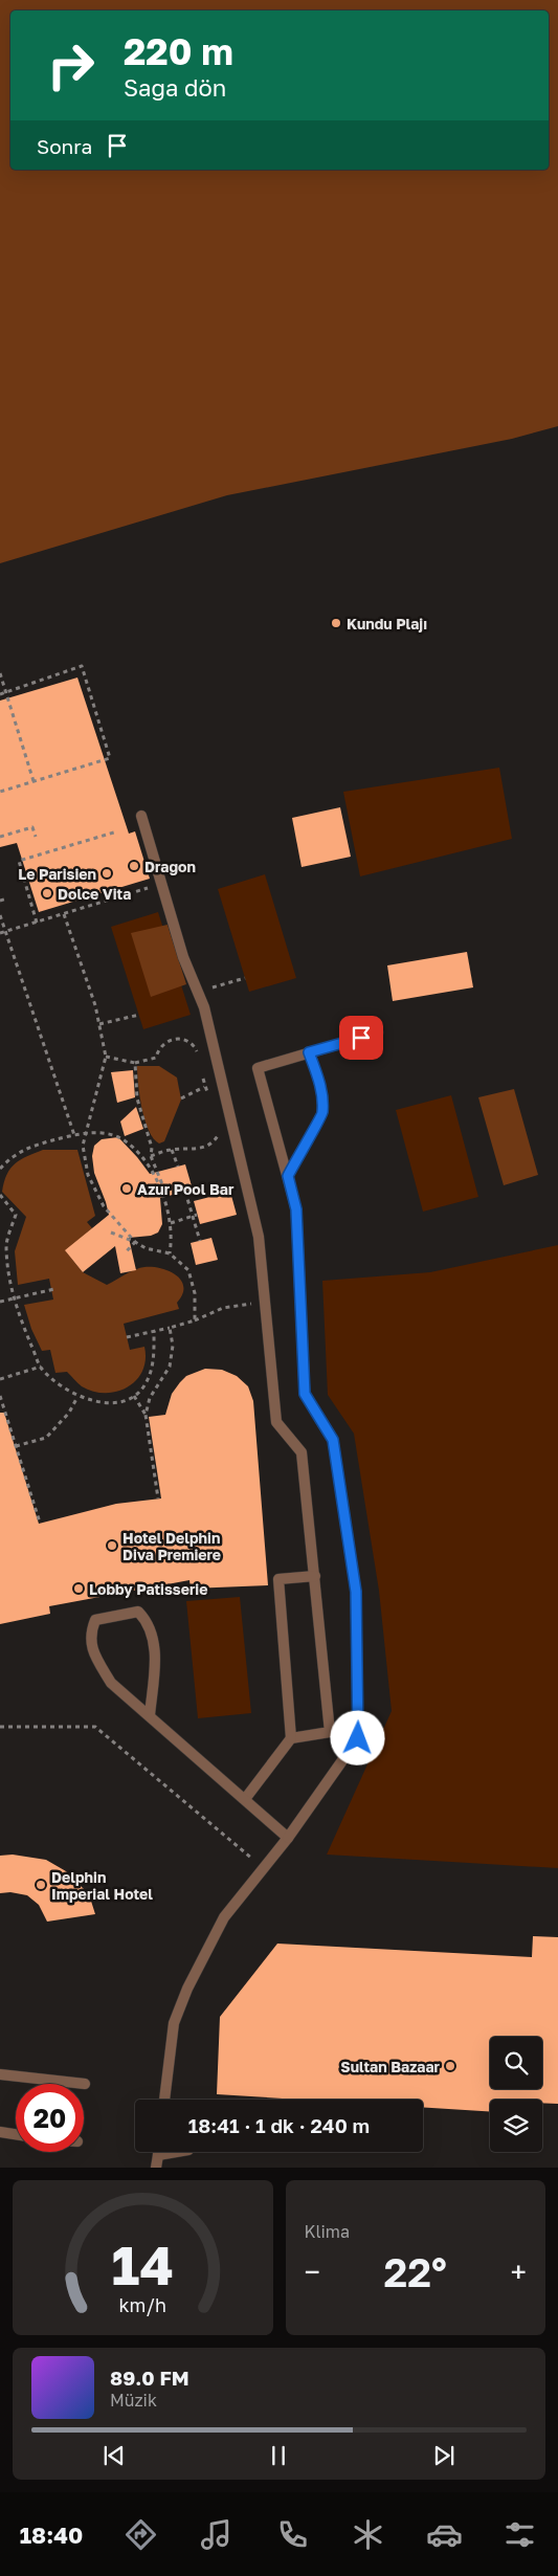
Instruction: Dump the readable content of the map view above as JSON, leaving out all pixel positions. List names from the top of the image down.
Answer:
{
  "places": [
    "Kundu Plajı",
    "Dragon",
    "Le Parisien",
    "Dolce Vita",
    "Azur Pool Bar",
    "Hotel Delphin Diva Premiere",
    "Lobby Patisserie",
    "Delphin Imperial Hotel",
    "Sultan Bazaar"
  ],
  "page": {
    "turn": ["220 m", "Sağa dön"],
    "then": "Sonra",
    "limit": "20",
    "trip": "18:41 · 1 dk · 240 m",
    "tile": "Klima",
    "heat": ["−", "22°", "+"],
    "song": ["89.0 FM", "Müzik"],
    "tabs": "18:40",
    "gauge": ["14", "km/h"]
  }
}
